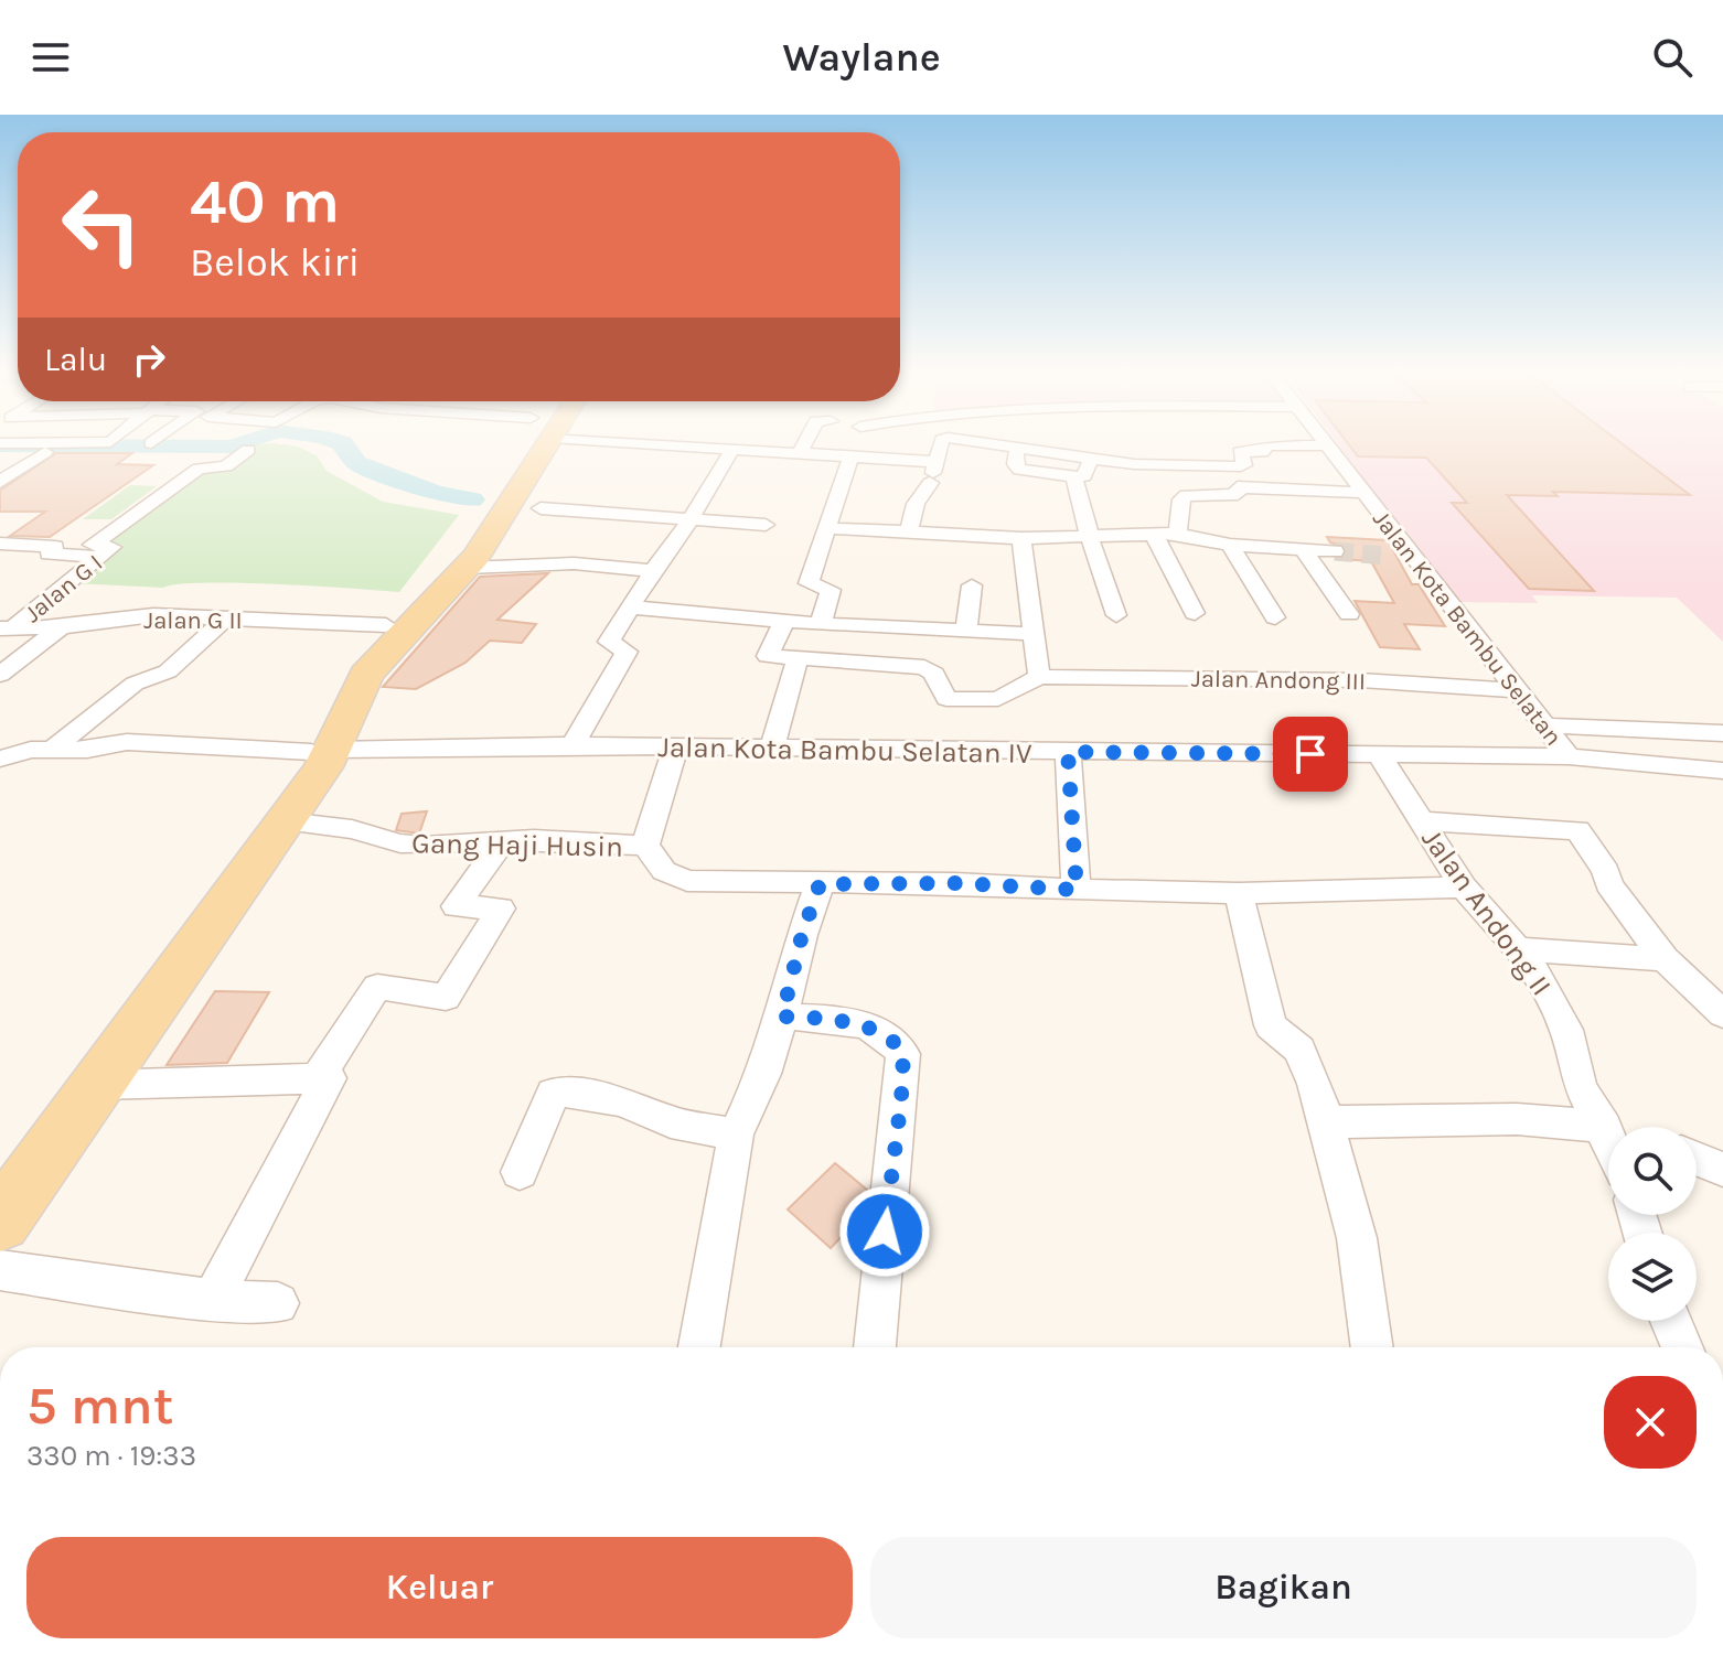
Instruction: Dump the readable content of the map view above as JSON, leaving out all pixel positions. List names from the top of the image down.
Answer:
{
  "streets": {
    "street": [
      "Jalan G I",
      "Jalan G II",
      "Jalan Kota Bambu Selatan",
      "Jalan Andong III",
      "Jalan Kota Bambu Selatan IV",
      "Gang Haji Husin",
      "Jalan Andong II"
    ]
  },
  "crossings": [
    ["Jalan G I", "Jalan G II"],
    ["Jalan Kota Bambu Selatan", "Jalan Andong III"],
    ["Jalan Kota Bambu Selatan", "Jalan Kota Bambu Selatan IV"],
    ["Jalan Kota Bambu Selatan IV", "Jalan Andong II"]
  ],
  "page": {
    "header": "Waylane",
    "turn": ["40 m", "Belok kiri"],
    "then": "Lalu",
    "heading": ["5 mnt", "330 m · 19:33"],
    "buttons": ["Keluar", "Bagikan"]
  }
}
